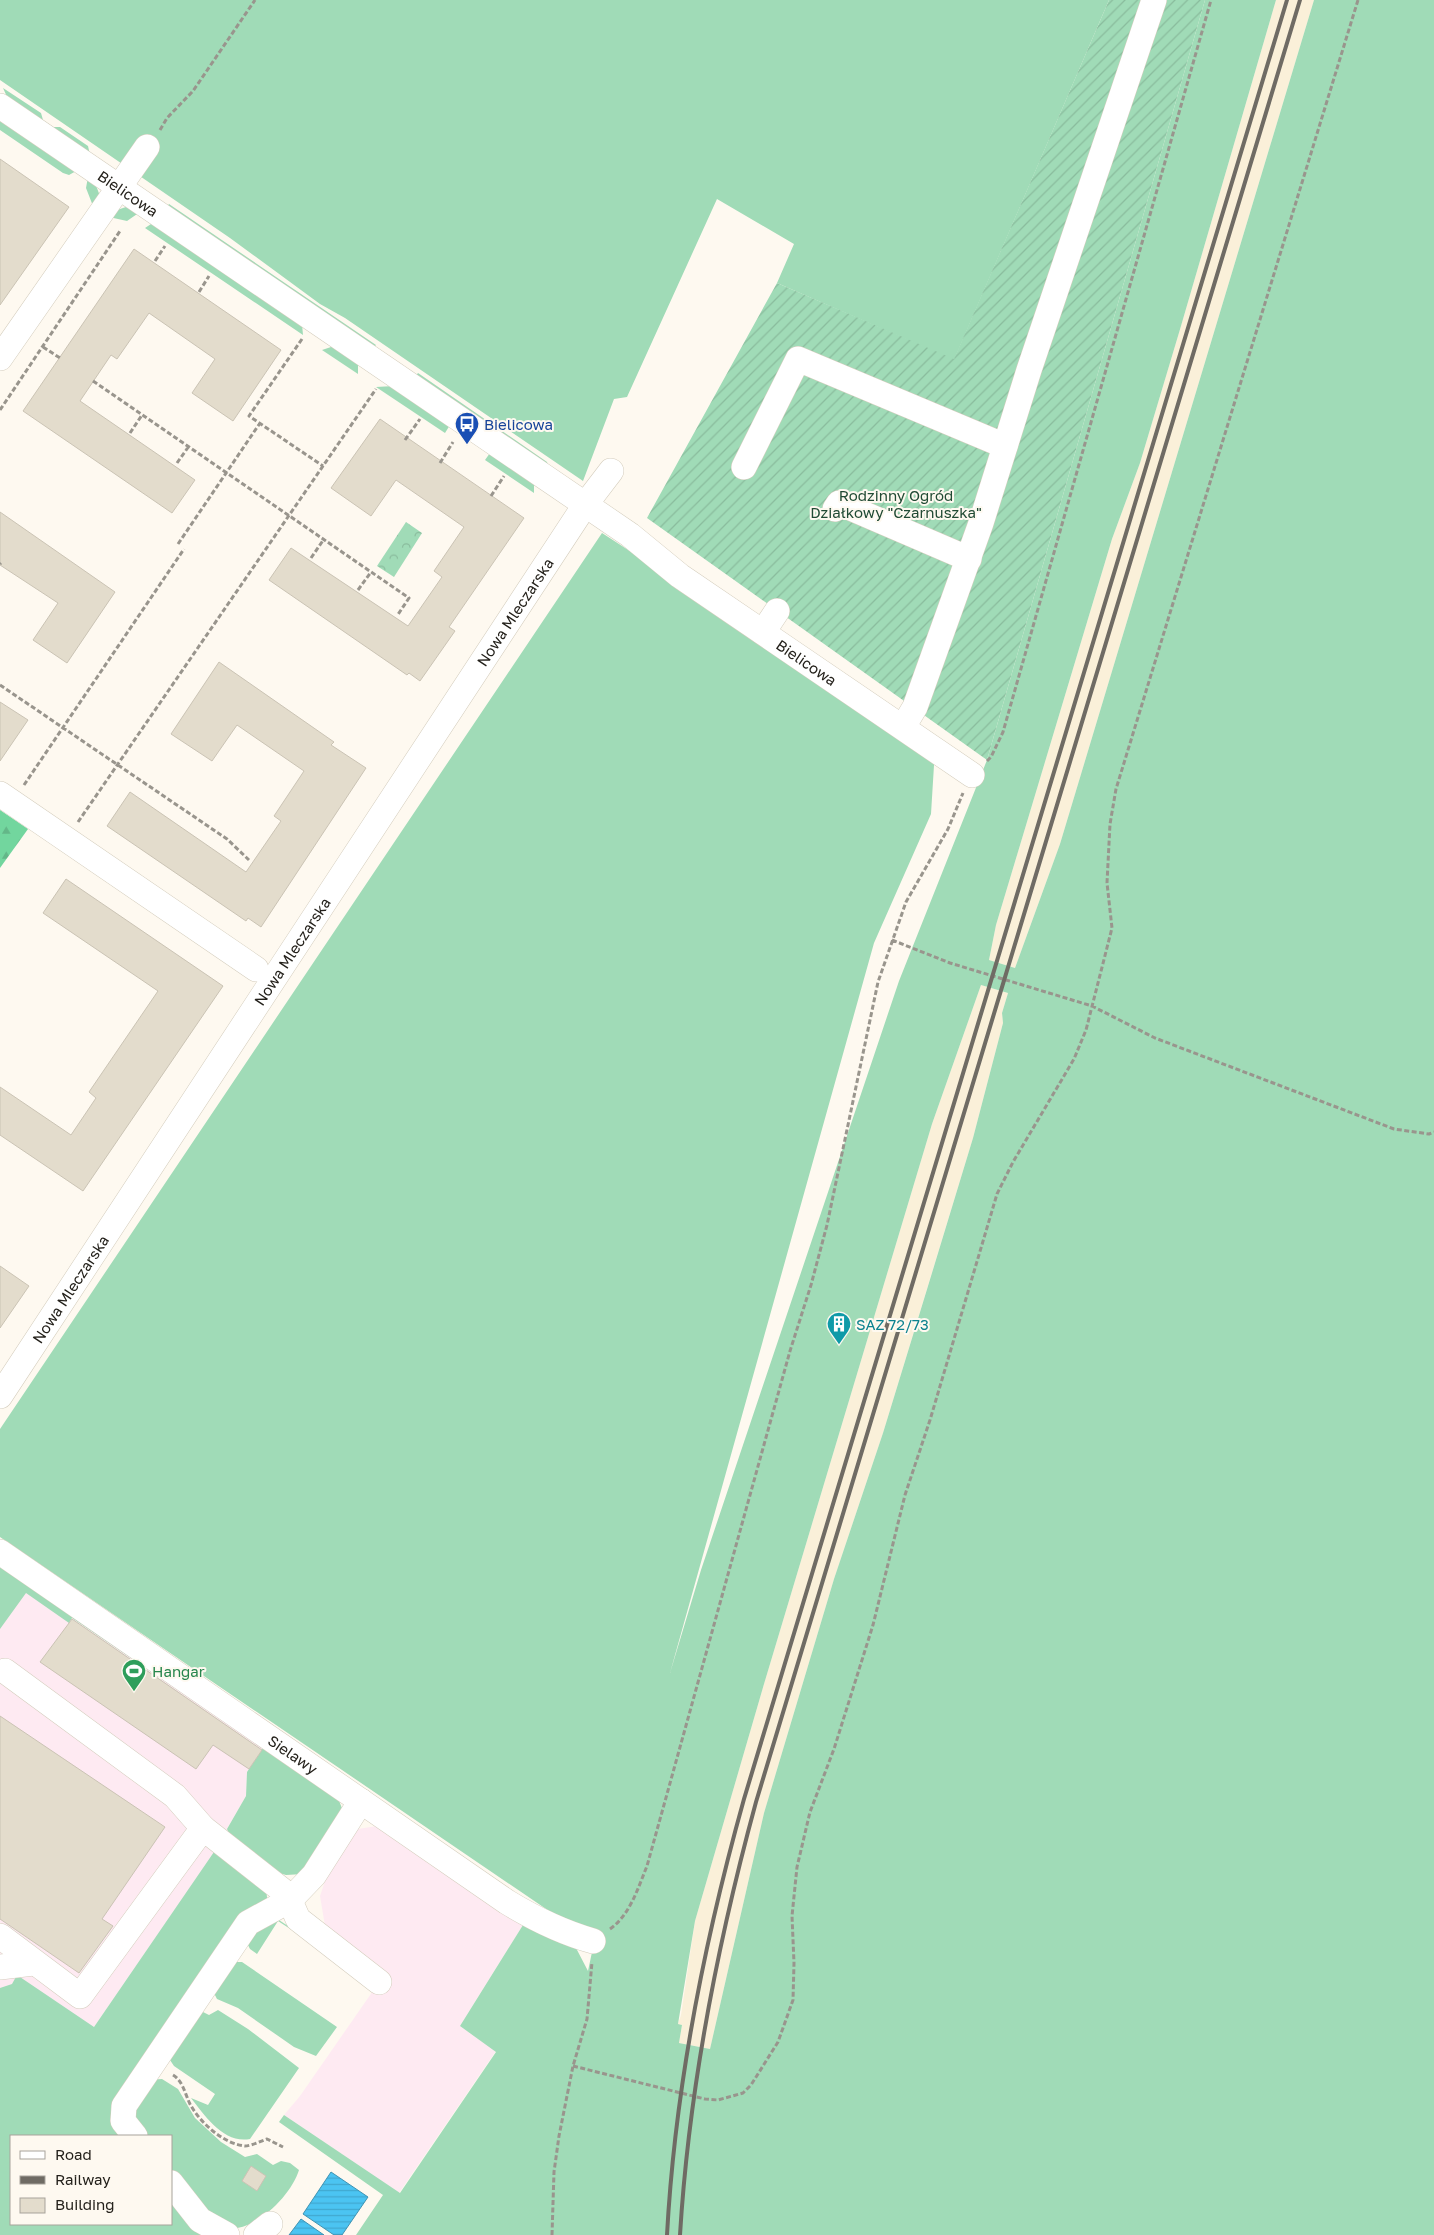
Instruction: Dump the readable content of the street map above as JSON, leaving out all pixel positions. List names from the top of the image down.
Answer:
{
  "streets": {
    "street": ["Bielicowa", "Nowa Mleczarska", "Sielawy"]
  },
  "crossings": [
    ["Bielicowa", "Nowa Mleczarska"]
  ],
  "parks": ["Rodzinny Ogród Działkowy \"Czarnuszka\""],
  "places": {
    "bus stop": ["Bielicowa"],
    "building": ["SAZ 72/73"],
    "sports": ["Hangar"]
  },
  "legend": ["Road", "Railway", "Building"]
}
